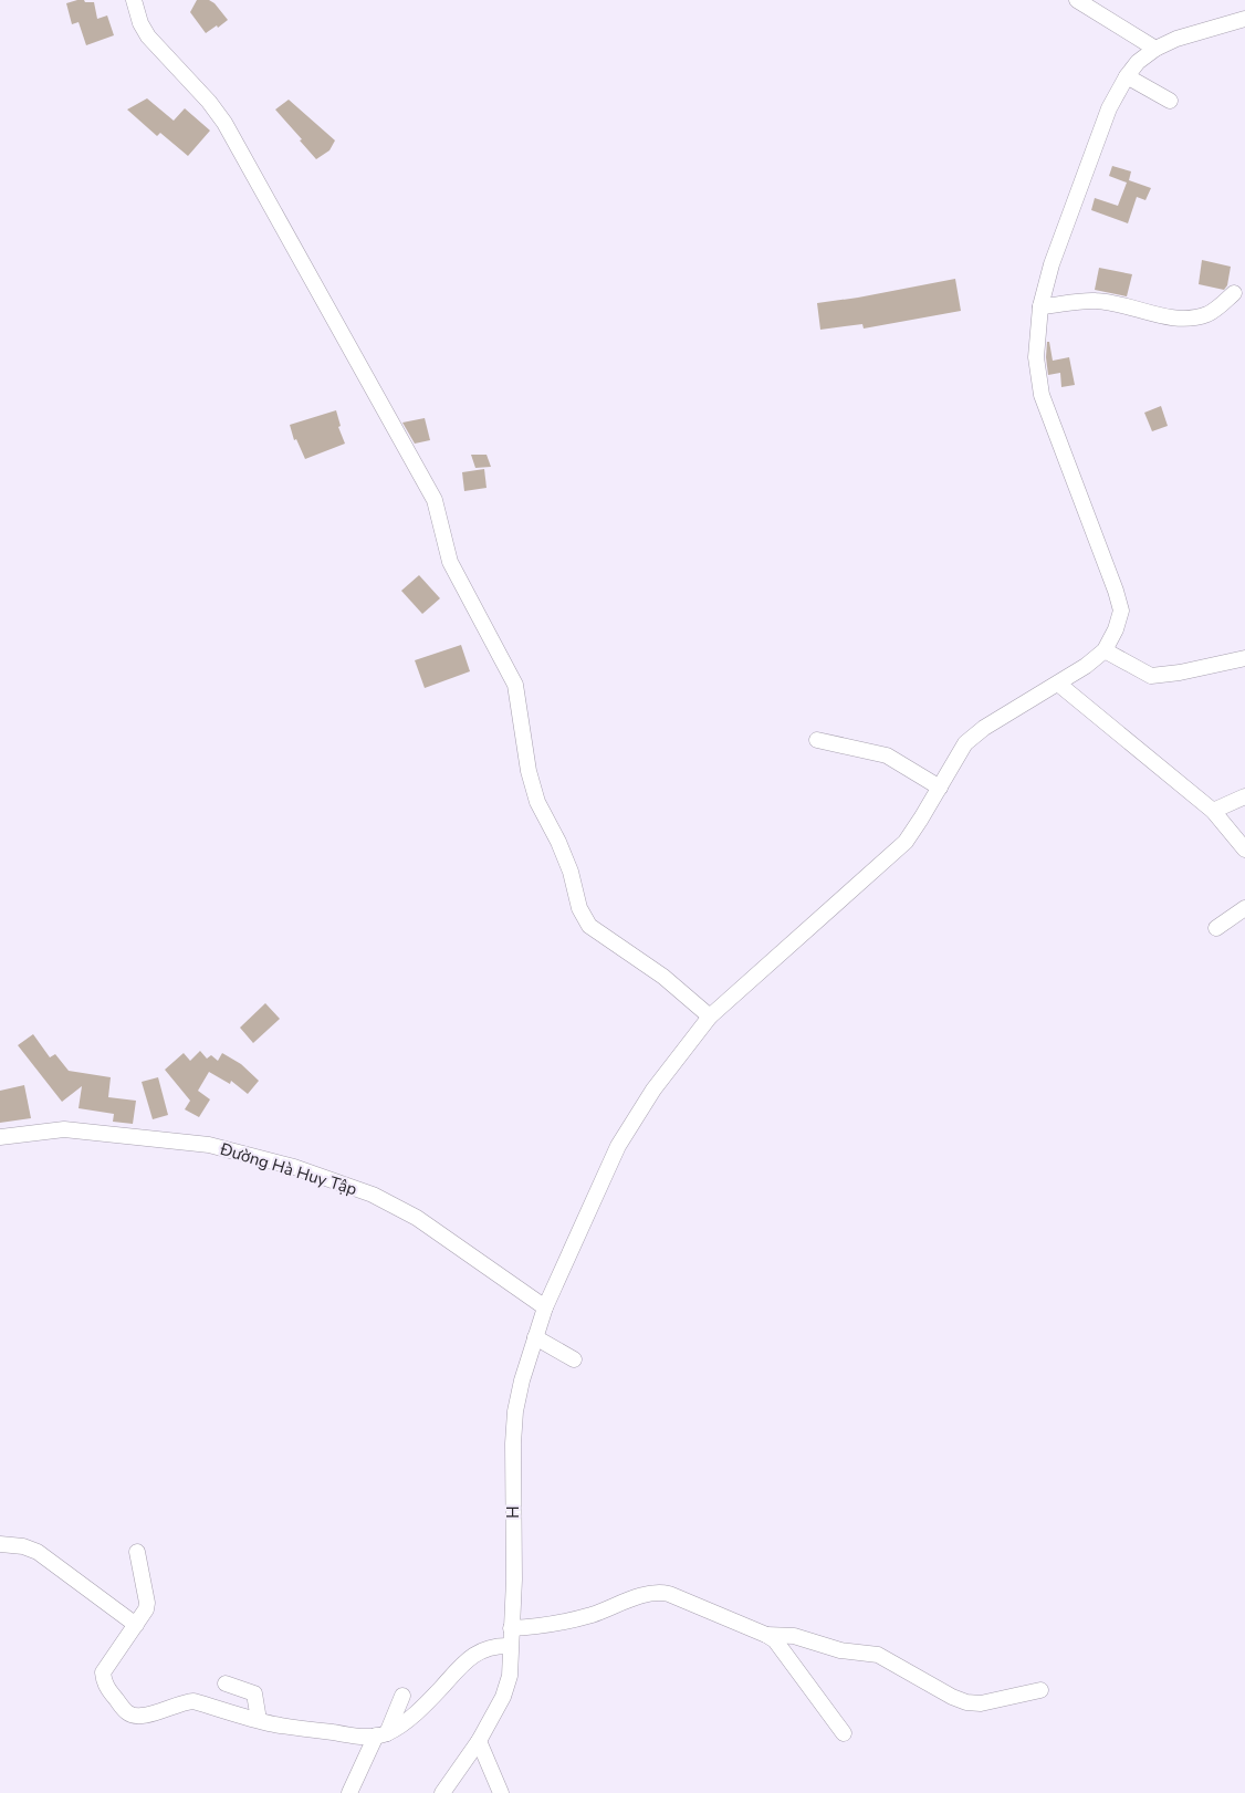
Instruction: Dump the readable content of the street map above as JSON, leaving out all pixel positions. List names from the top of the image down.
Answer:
{
  "streets": {
    "street": ["Đường Hà Huy Tập", "H"]
  },
  "crossings": [
    ["Đường Hà Huy Tập", "H"]
  ]
}
